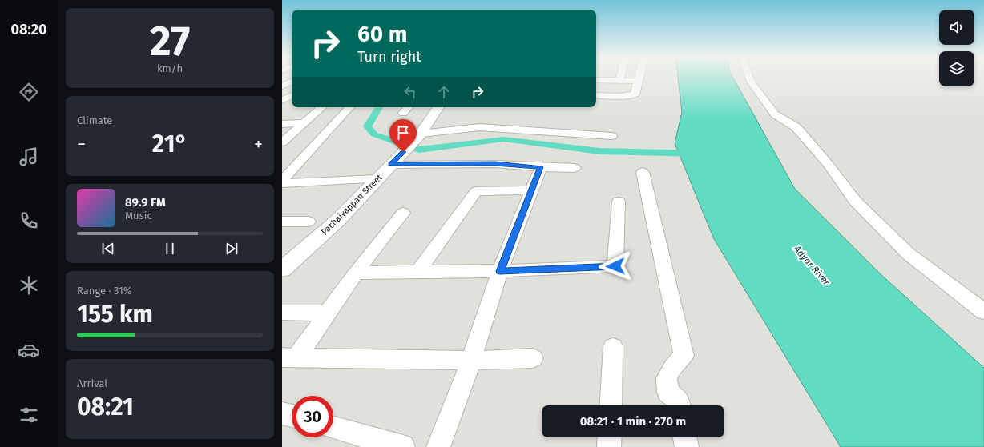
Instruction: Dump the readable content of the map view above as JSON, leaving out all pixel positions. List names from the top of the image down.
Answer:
{
  "streets": {
    "main road": ["Pachaiyappan Street"]
  },
  "water": ["Adyar River"],
  "page": {
    "tabs": "08:20",
    "tile": [
      ["27", "km/h"],
      "Climate",
      ["Range · 31%", "155 km"],
      ["Arrival", "08:21"]
    ],
    "turn": ["60 m", "Turn right"],
    "heat": ["−", "21°", "+"],
    "song": ["89.9 FM", "Music"],
    "limit": "30",
    "trip": "08:21 · 1 min · 270 m"
  }
}
